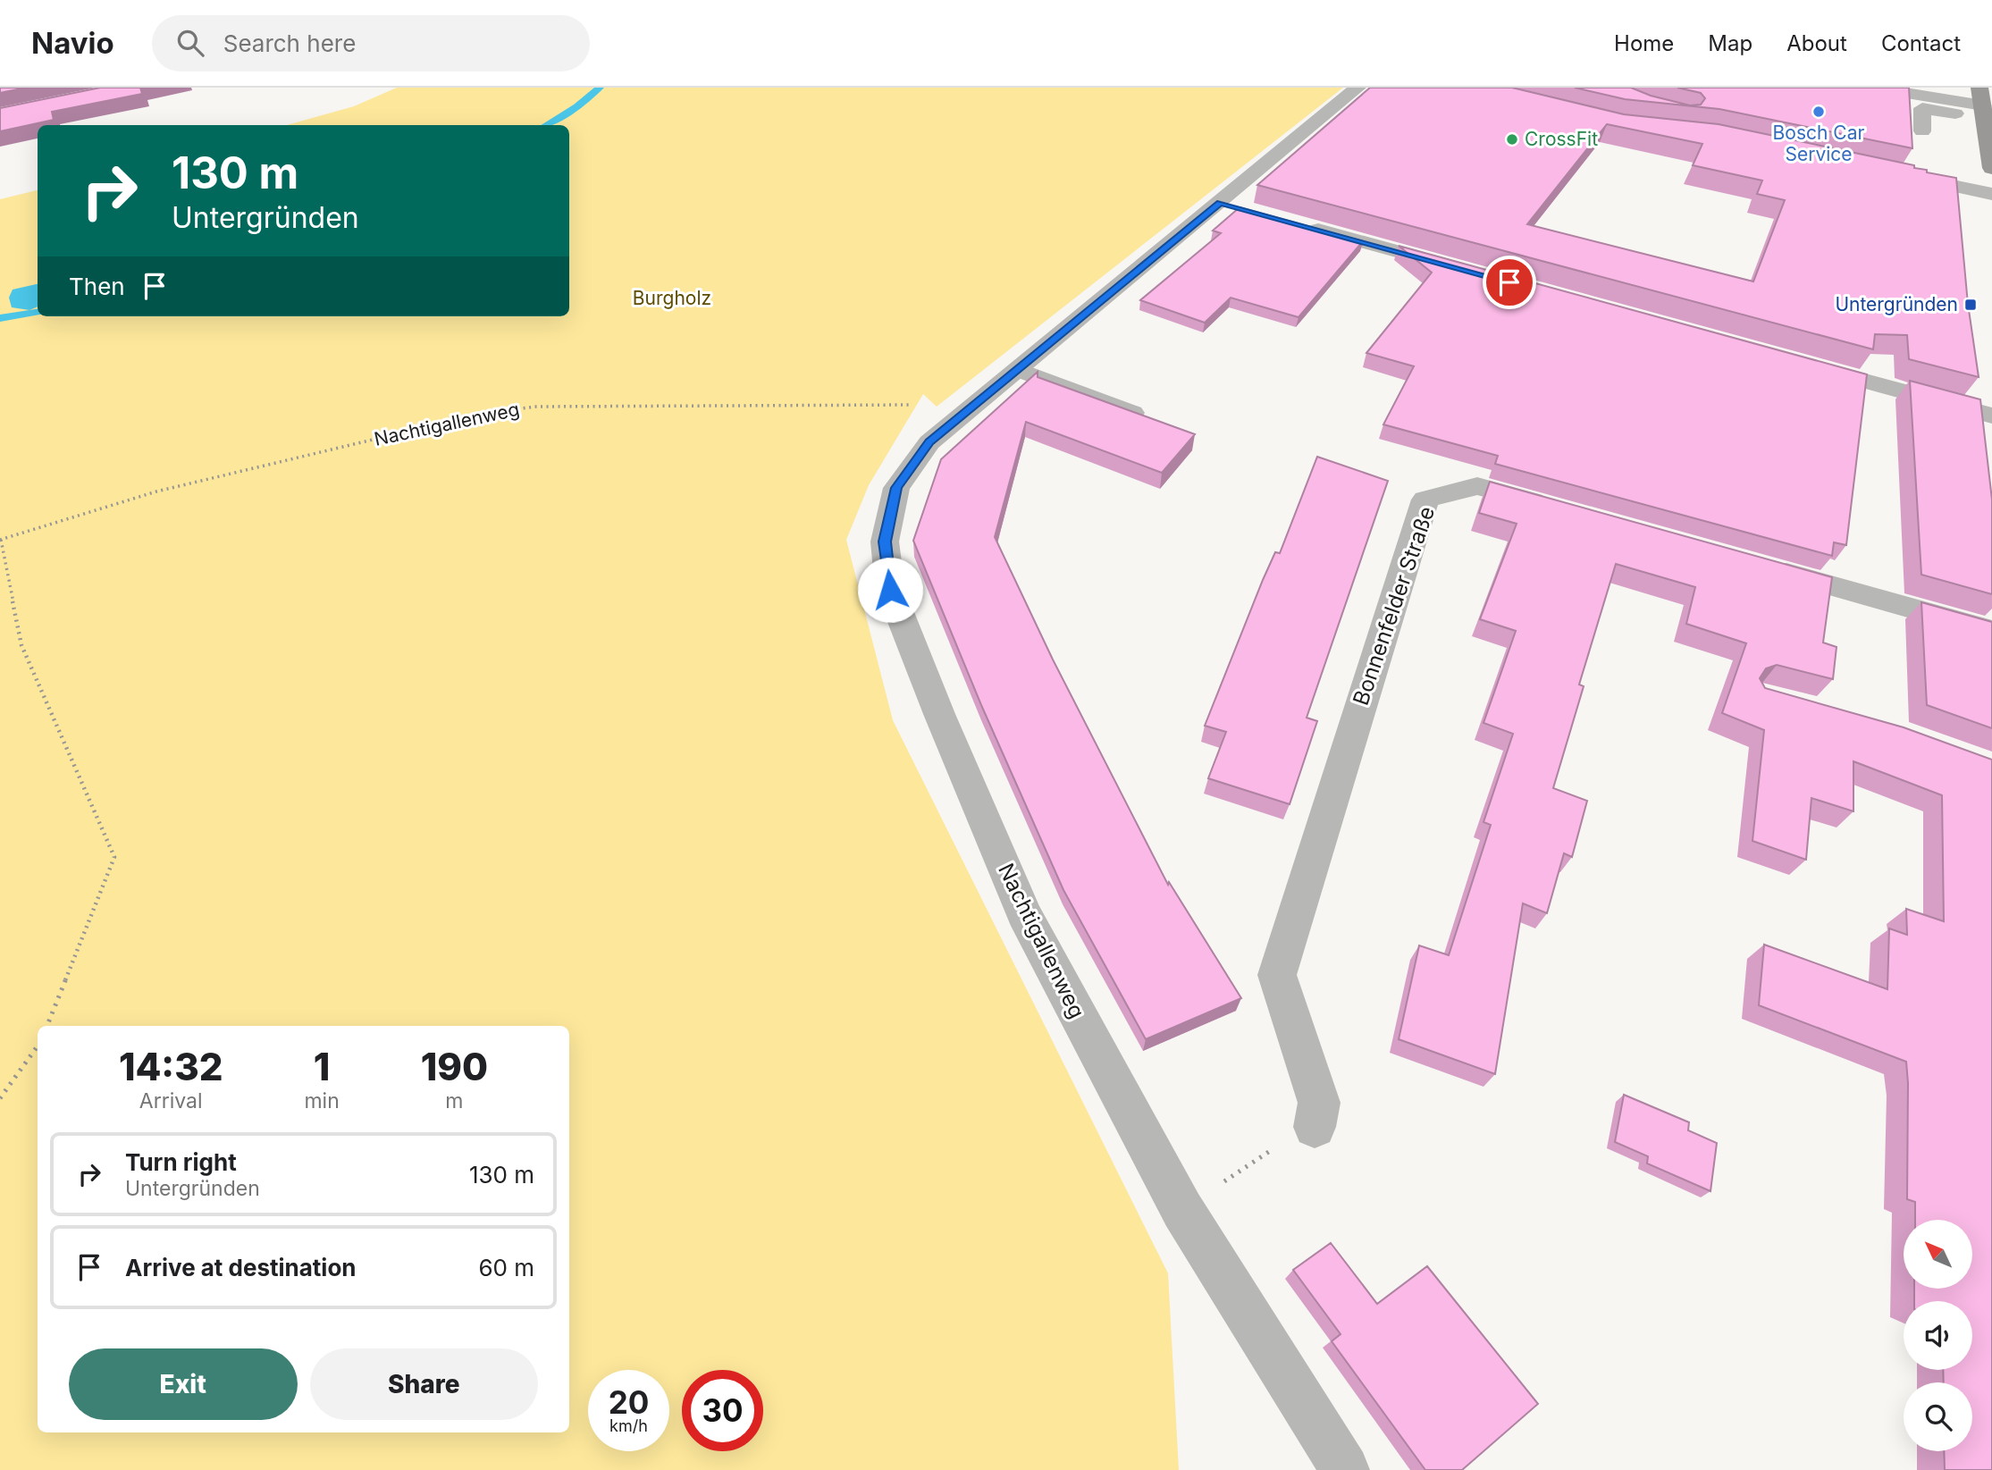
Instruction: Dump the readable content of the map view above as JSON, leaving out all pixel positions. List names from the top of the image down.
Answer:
{
  "streets": {
    "street": ["Nachtigallenweg", "Bonnenfelder Straße"]
  },
  "parks": ["Burgholz"],
  "places": {
    "other": ["Bosch Car Service", "CrossFit"],
    "transit": ["Untergründen"]
  },
  "north": "top left",
  "page": {
    "header": "Navio",
    "search": "Search here",
    "nav": [
      "Home",
      "Map",
      "About",
      "Contact"
    ],
    "turn": ["130 m", "Untergründen"],
    "then": "Then",
    "eta": [
      "14:32",
      "Arrival",
      "1",
      "min",
      "190",
      "m"
    ],
    "list": [
      {
        "name": "Turn right",
        "note": "Untergründen",
        "value": "130 m"
      },
      {
        "name": "Arrive at destination",
        "value": "60 m"
      }
    ],
    "buttons": ["Exit", "Share"],
    "speed": "20 km/h",
    "limit": "30"
  }
}
